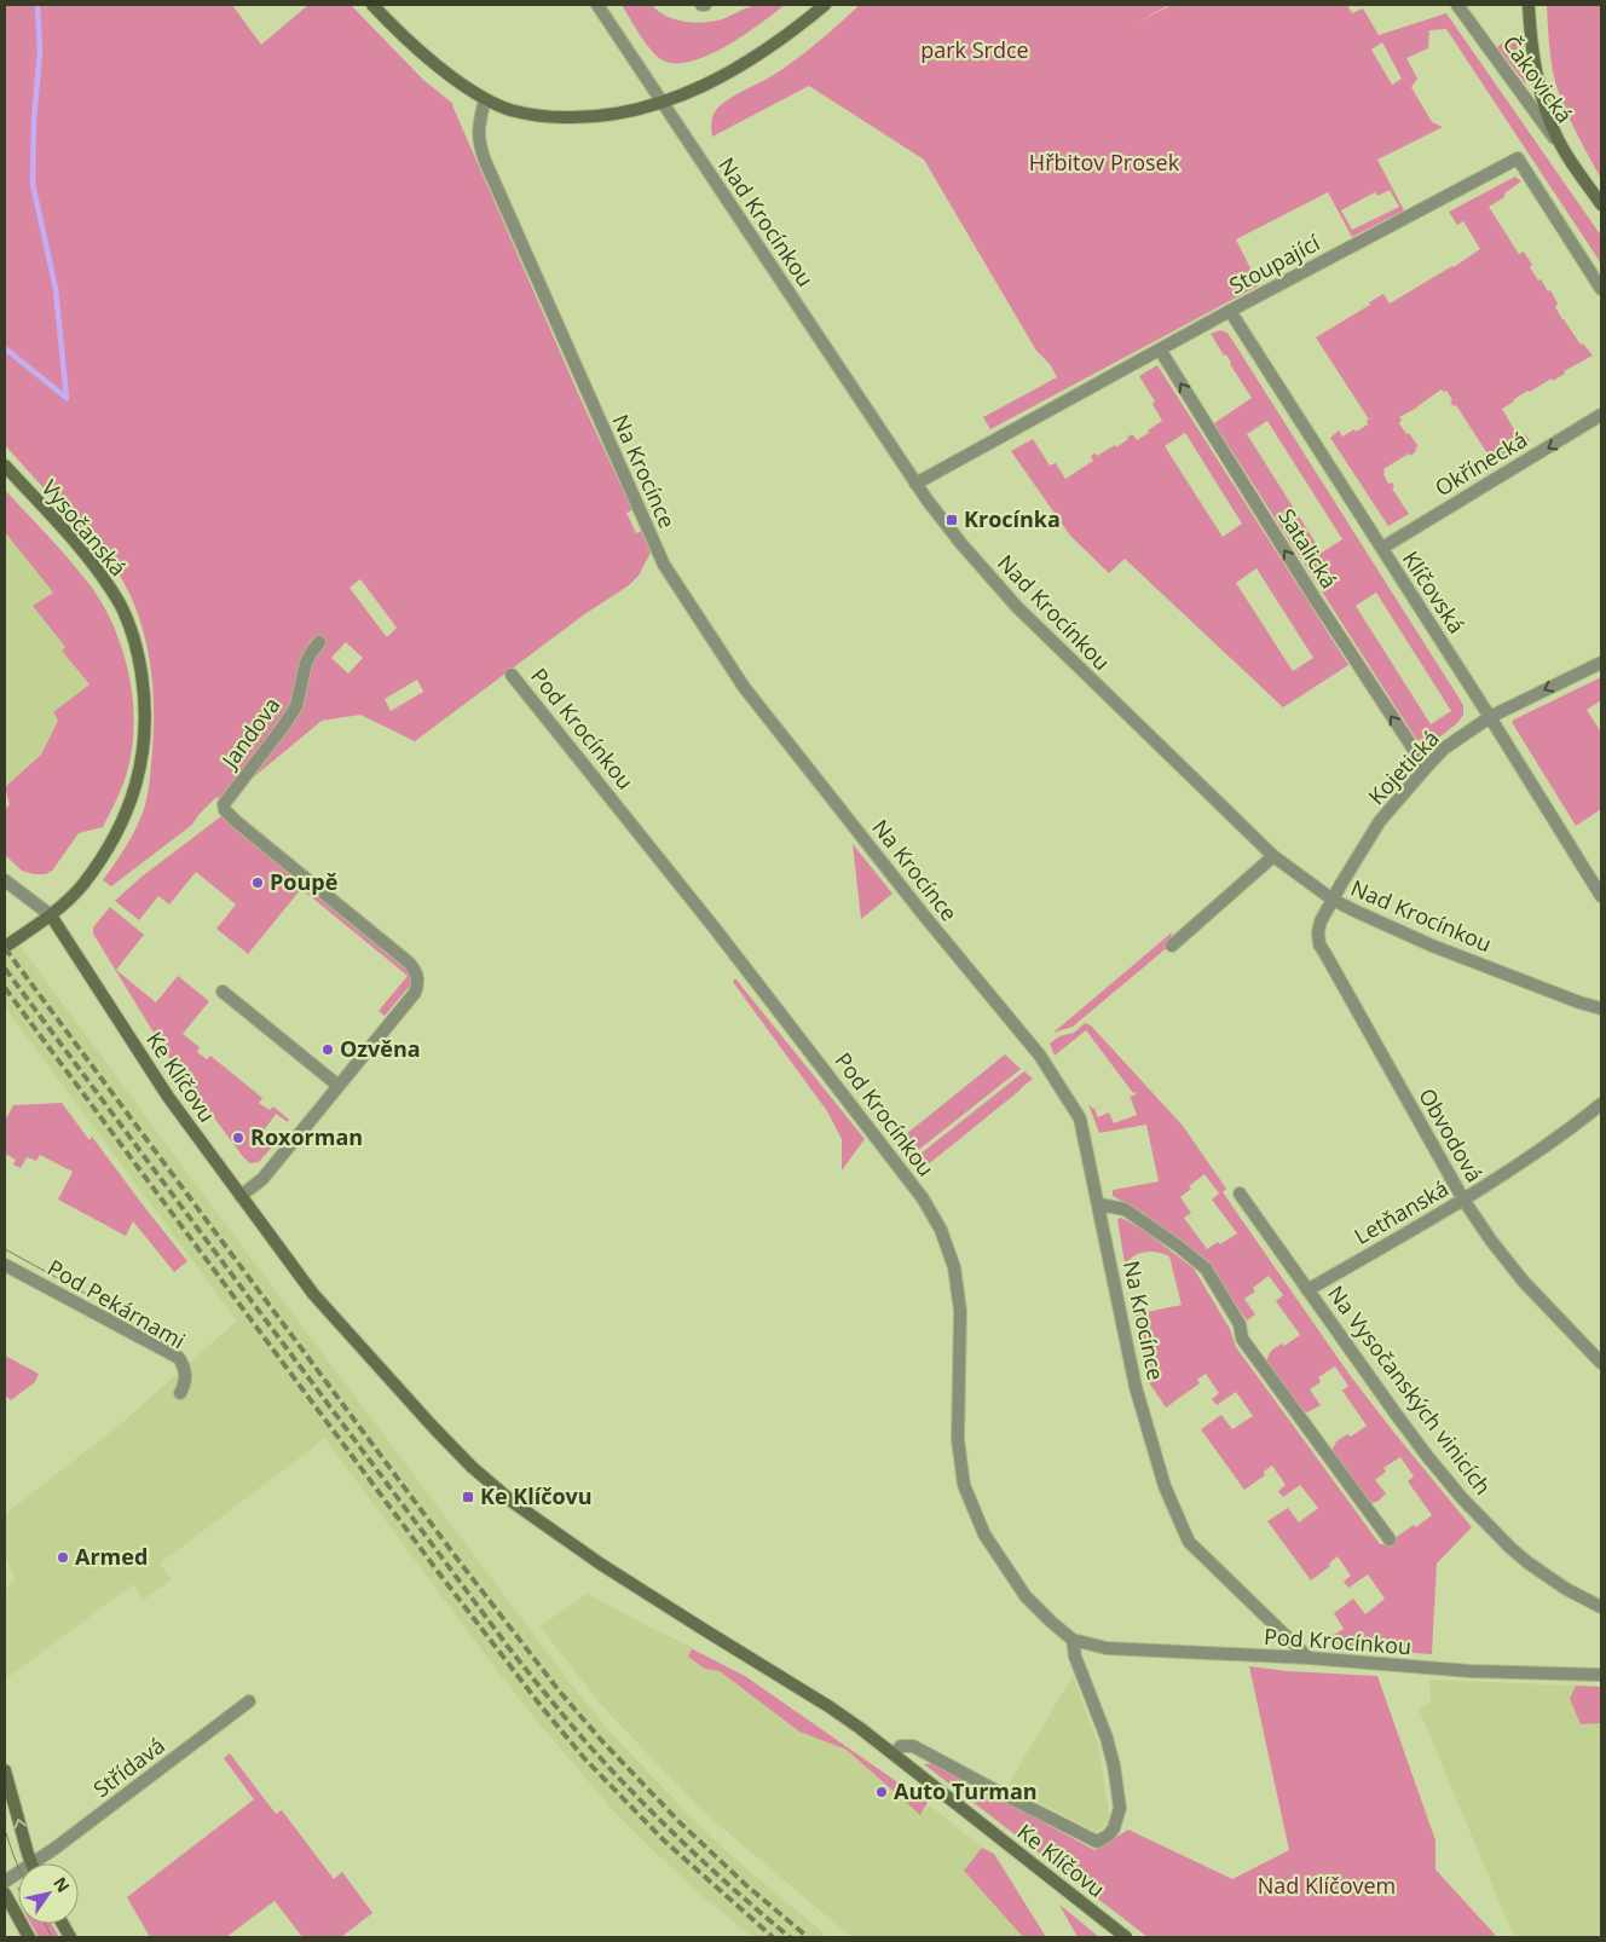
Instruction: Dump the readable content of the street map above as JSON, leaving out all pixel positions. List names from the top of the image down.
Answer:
{
  "streets": {
    "main road": ["Čakovická", "Vysočanská", "Ke Klíčovu"],
    "street": [
      "Nad Krocínkou",
      "Stoupající",
      "Okřínecká",
      "Na Krocínce",
      "Satalická",
      "Klíčovská",
      "Pod Krocínkou",
      "Jandova",
      "Kojetická",
      "Obvodová",
      "Letňanská",
      "Pod Pekárnami",
      "Na Vysočanských vinicích",
      "Střídavá"
    ]
  },
  "crossings": [
    ["Nad Krocínkou", "Stoupající"],
    ["Nad Krocínkou", "Kojetická"],
    ["Nad Krocínkou", "Obvodová"],
    ["Stoupající", "Satalická"],
    ["Stoupající", "Klíčovská"],
    ["Okřínecká", "Klíčovská"],
    ["Na Krocínce", "Pod Krocínkou"],
    ["Vysočanská", "Ke Klíčovu"],
    ["Satalická", "Kojetická"],
    ["Klíčovská", "Kojetická"],
    ["Kojetická", "Obvodová"],
    ["Obvodová", "Letňanská"],
    ["Letňanská", "Na Vysočanských vinicích"]
  ],
  "one_way": ["Okřínecká", "Satalická"],
  "parks": ["park Srdce", "Hřbitov Prosek", "Nad Klíčovem"],
  "places": {
    "transit": ["Krocínka", "Ke Klíčovu"],
    "other": [
      "Poupě",
      "Ozvěna",
      "Roxorman",
      "Armed",
      "Auto Turman"
    ]
  },
  "north": "top right"
}
